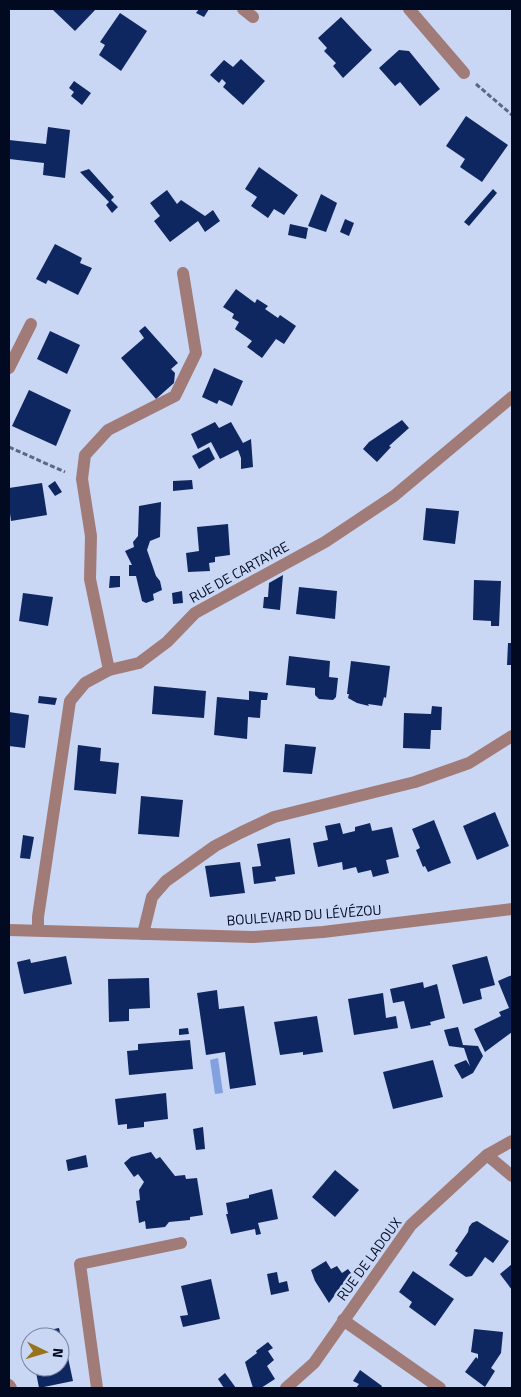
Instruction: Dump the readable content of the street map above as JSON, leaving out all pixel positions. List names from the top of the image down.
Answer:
{
  "streets": {
    "street": ["RUE DE CARTAYRE", "BOULEVARD DU LÉVÉZOU", "RUE DE LADOUX"]
  },
  "crossings": [
    ["RUE DE CARTAYRE", "BOULEVARD DU LÉVÉZOU"]
  ],
  "north": "right"
}
